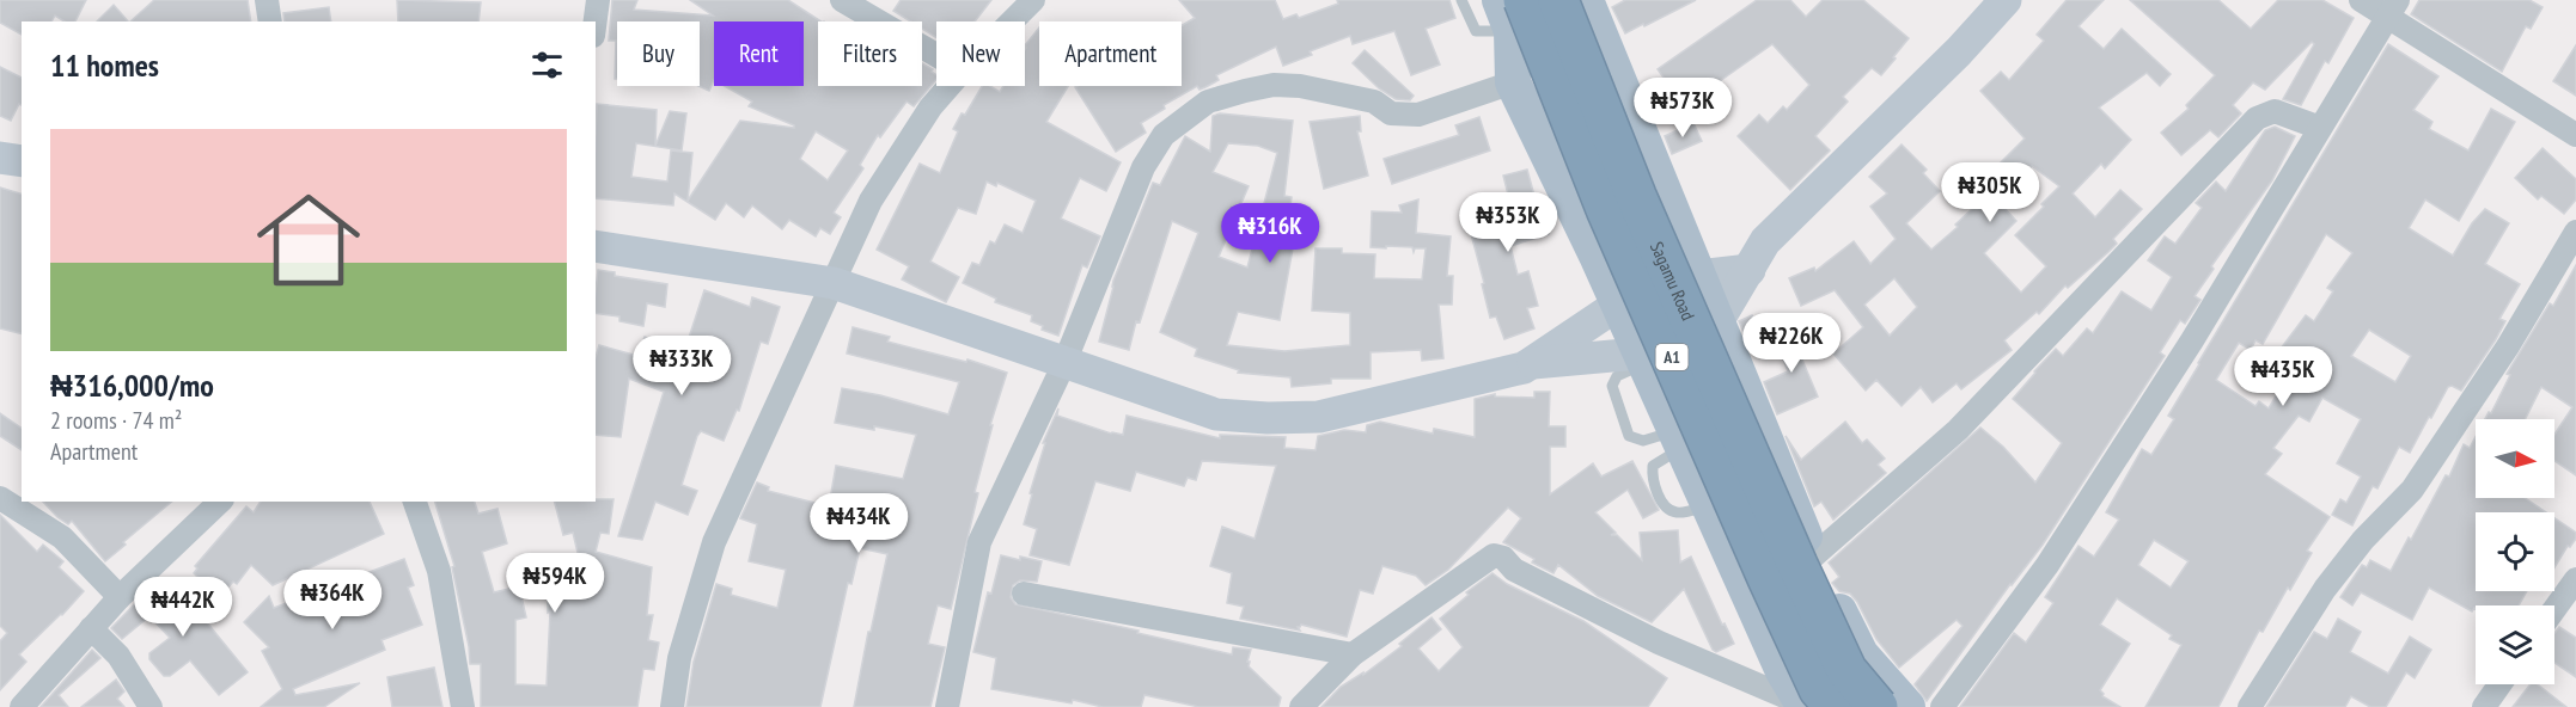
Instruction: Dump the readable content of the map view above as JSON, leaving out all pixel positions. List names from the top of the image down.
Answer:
{
  "streets": {
    "highway": ["Sagamu Road", "A1"]
  },
  "north": "right",
  "page": {
    "chip": [
      "Buy",
      "Rent",
      "Filters",
      "New",
      "Apartment"
    ],
    "heading": "11 homes",
    "price": [
      "₦573K",
      "₦305K",
      "₦353K",
      "₦316K",
      "₦226K",
      "₦333K",
      "₦435K",
      "₦434K",
      "₦594K",
      "₦364K",
      "₦442K"
    ],
    "list": [
      {
        "name": "₦316,000/mo",
        "note": "2 rooms · 74 m² · Apartment"
      }
    ]
  }
}
